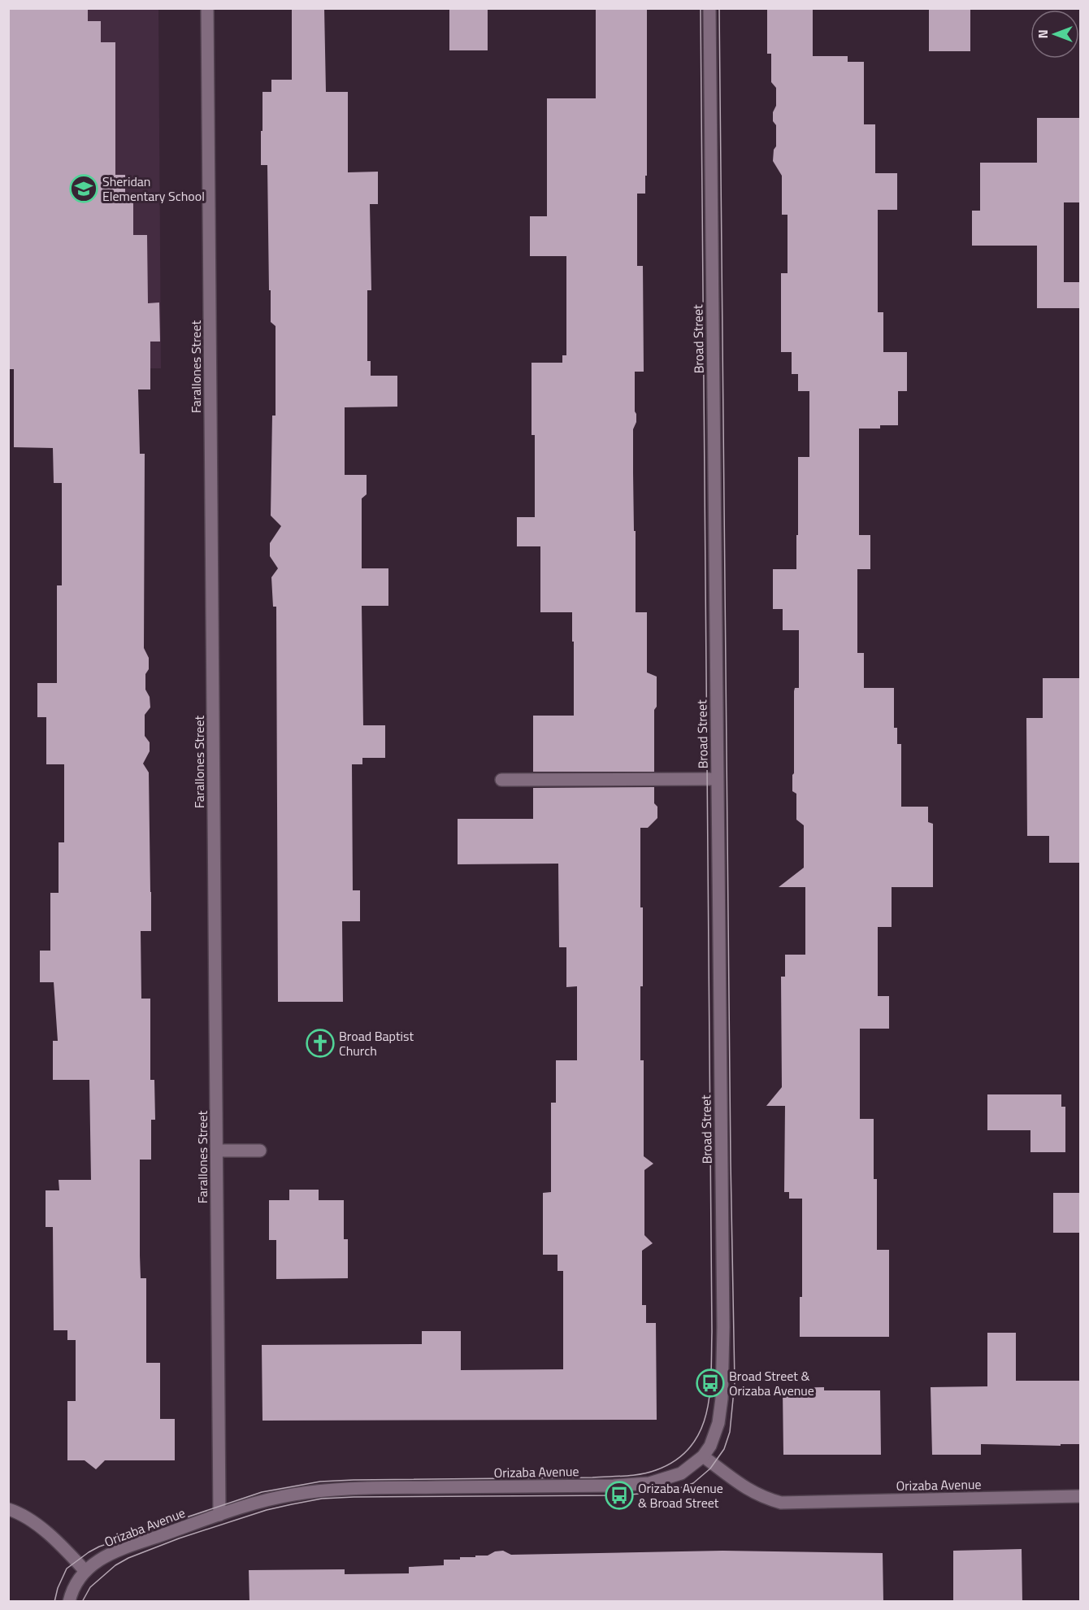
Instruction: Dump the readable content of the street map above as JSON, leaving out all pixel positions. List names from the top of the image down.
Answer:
{
  "streets": {
    "street": ["Broad Street", "Farallones Street", "Orizaba Avenue"]
  },
  "crossings": [
    ["Broad Street", "Orizaba Avenue"],
    ["Farallones Street", "Orizaba Avenue"]
  ],
  "places": {
    "school or university": ["Sheridan Elementary School"],
    "church": ["Broad Baptist Church"],
    "bus stop": ["Broad Street & Orizaba Avenue", "Orizaba Avenue & Broad Street"]
  },
  "north": "left"
}
